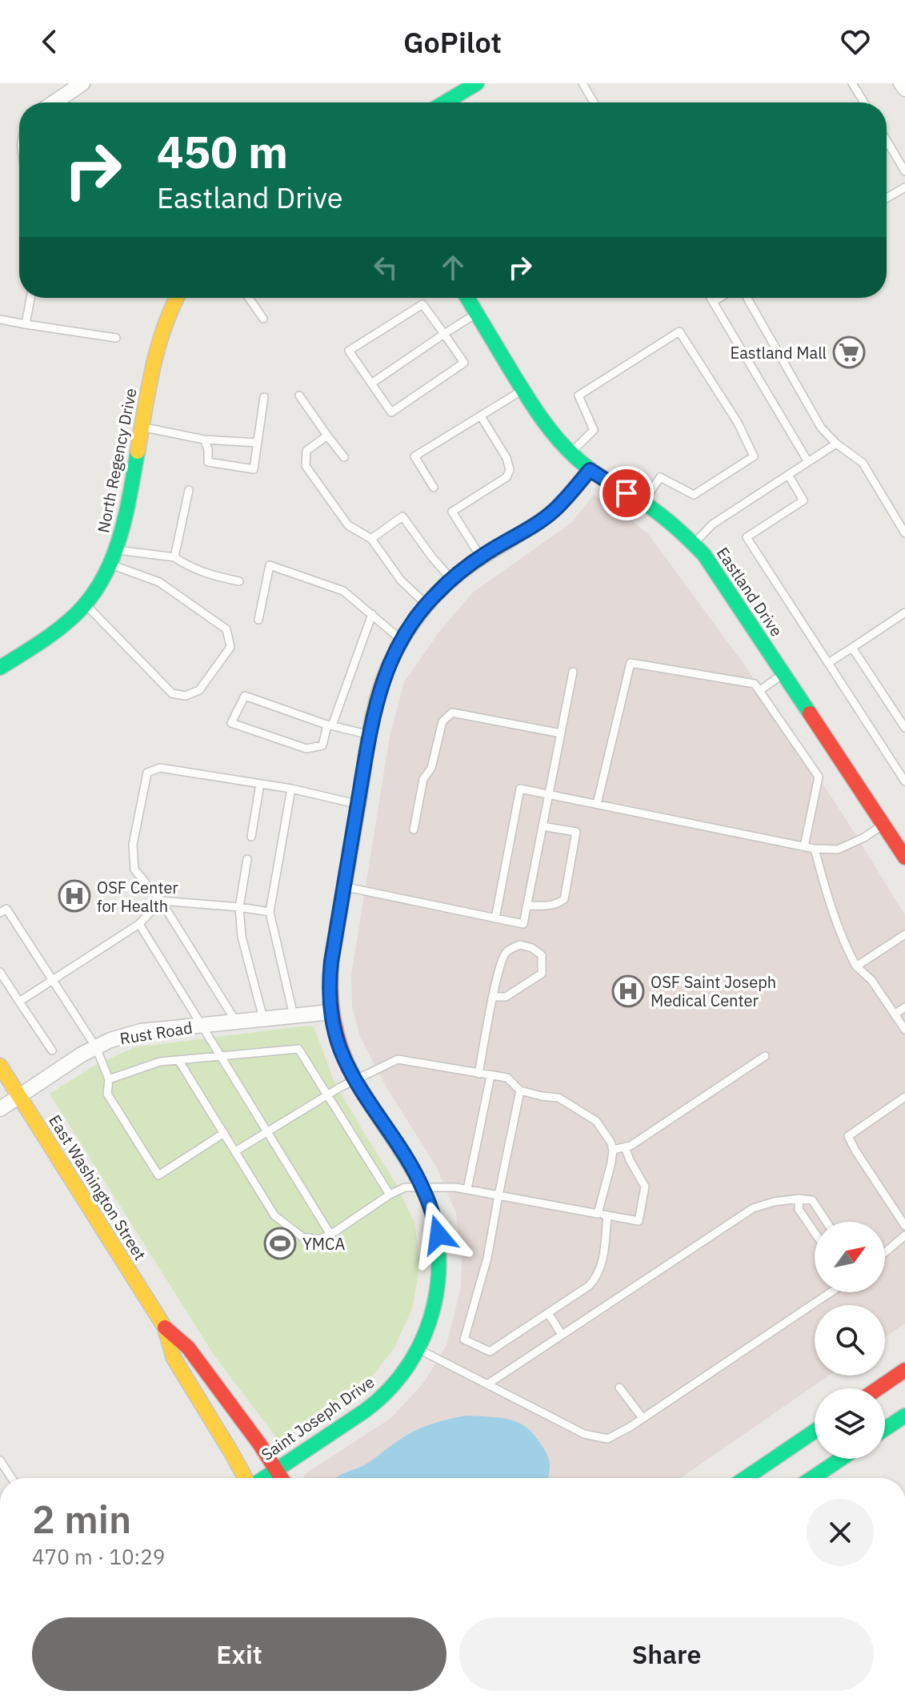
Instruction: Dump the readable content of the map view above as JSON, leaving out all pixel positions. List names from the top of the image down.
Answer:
{
  "streets": {
    "main road": [
      "North Regency Drive",
      "Eastland Drive",
      "East Washington Street",
      "Saint Joseph Drive"
    ],
    "street": ["Rust Road"]
  },
  "crossings": [
    ["Eastland Drive", "Saint Joseph Drive"],
    ["Rust Road", "East Washington Street"],
    ["Rust Road", "Saint Joseph Drive"],
    ["East Washington Street", "Saint Joseph Drive"]
  ],
  "places": {
    "supermarket": ["Eastland Mall"],
    "hospital": ["OSF Center for Health", "OSF Saint Joseph Medical Center"],
    "sports": ["YMCA"]
  },
  "north": "top right",
  "page": {
    "header": "GoPilot",
    "turn": ["450 m", "Eastland Drive"],
    "heading": ["2 min", "470 m · 10:29"],
    "buttons": ["Exit", "Share"]
  }
}
